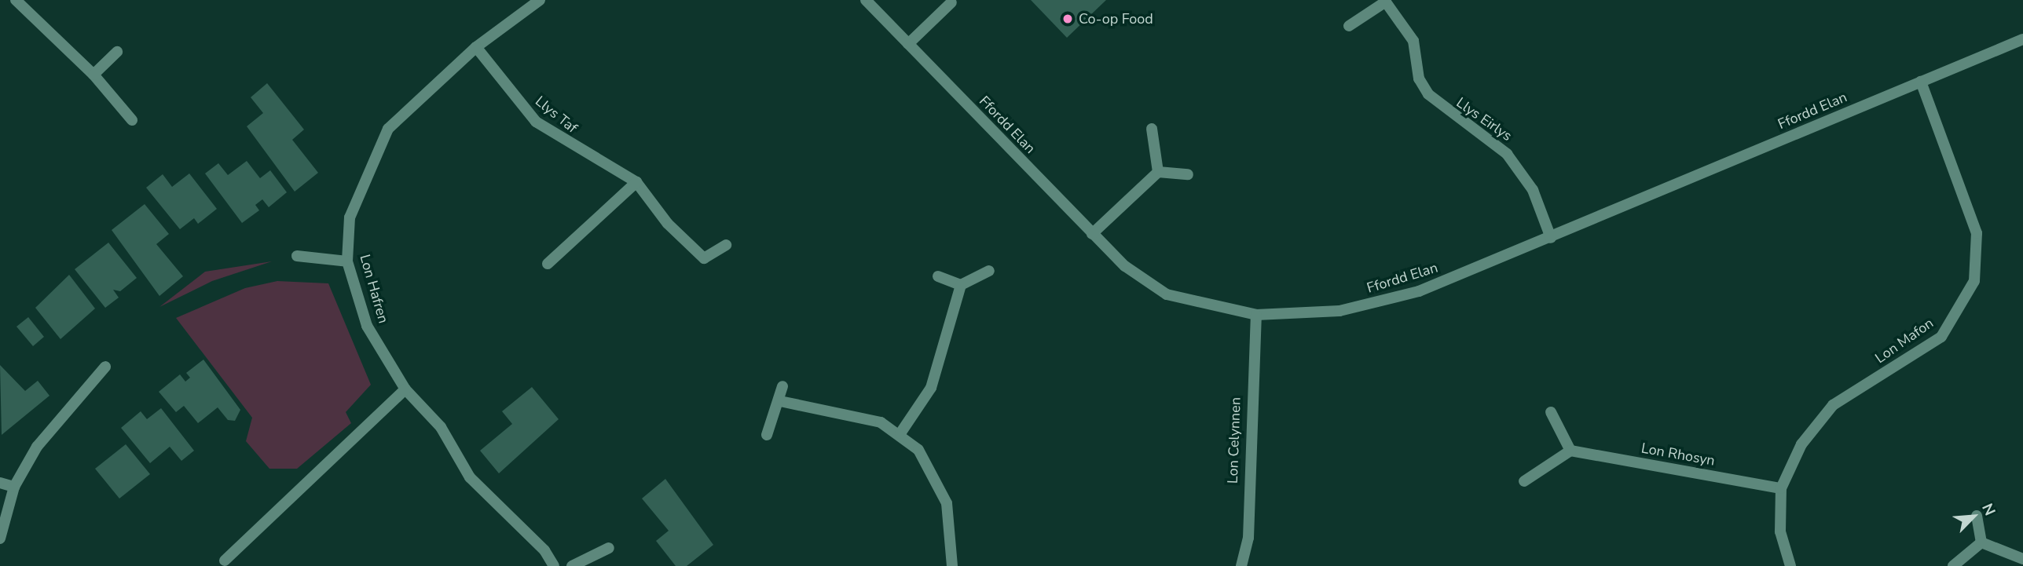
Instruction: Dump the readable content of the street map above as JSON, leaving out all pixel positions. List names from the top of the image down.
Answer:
{
  "streets": {
    "street": [
      "Ffordd Elan",
      "Llys Taf",
      "Llys Eirlys",
      "Lon Hafren",
      "Lon Mafon",
      "Lon Celynnen",
      "Lon Rhosyn"
    ]
  },
  "crossings": [
    ["Ffordd Elan", "Llys Eirlys"],
    ["Ffordd Elan", "Lon Mafon"],
    ["Ffordd Elan", "Lon Celynnen"],
    ["Llys Taf", "Lon Hafren"],
    ["Lon Mafon", "Lon Rhosyn"]
  ],
  "places": ["Co-op Food"],
  "north": "top right"
}
